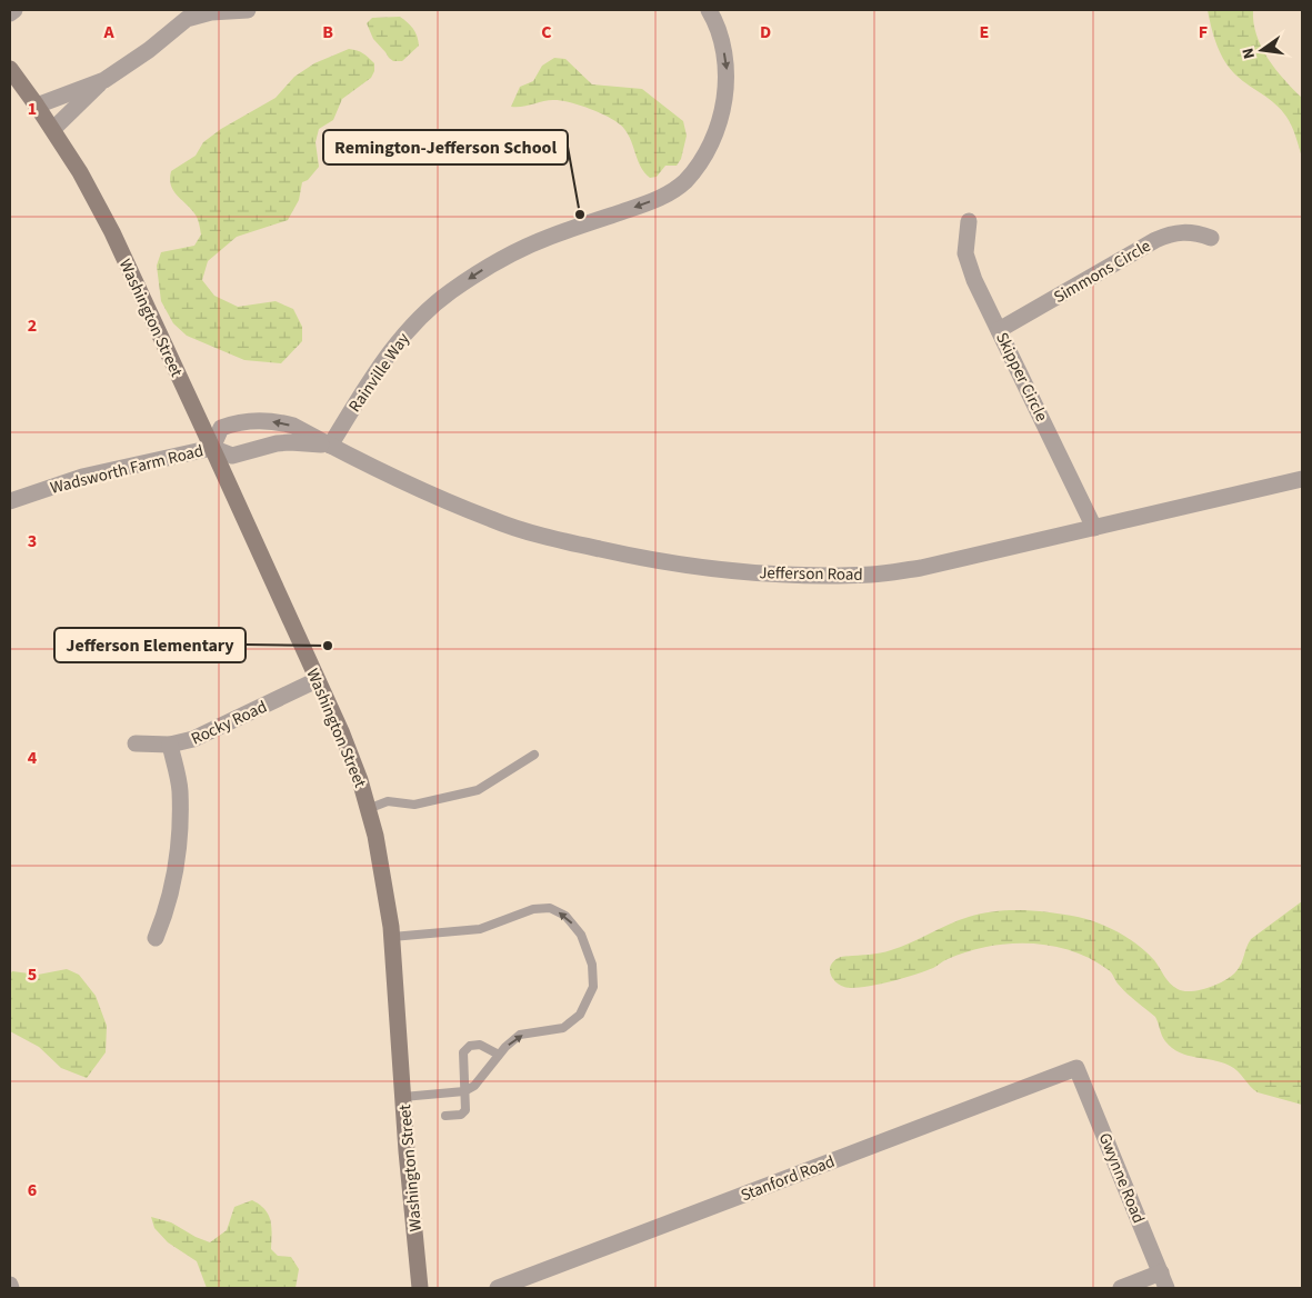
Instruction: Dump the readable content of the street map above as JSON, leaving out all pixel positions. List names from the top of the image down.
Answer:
{
  "streets": {
    "main road": ["Washington Street"],
    "street": [
      "Simmons Circle",
      "Rainville Way",
      "Skipper Circle",
      "Wadsworth Farm Road",
      "Jefferson Road",
      "Rocky Road",
      "Stanford Road",
      "Gwynne Road"
    ]
  },
  "crossings": [
    ["Simmons Circle", "Skipper Circle"],
    ["Washington Street", "Wadsworth Farm Road"],
    ["Washington Street", "Jefferson Road"],
    ["Washington Street", "Rocky Road"],
    ["Rainville Way", "Jefferson Road"],
    ["Skipper Circle", "Jefferson Road"],
    ["Wadsworth Farm Road", "Jefferson Road"],
    ["Stanford Road", "Gwynne Road"]
  ],
  "one_way": ["Rainville Way"],
  "places": ["Remington-Jefferson School", "Jefferson Elementary"],
  "north": "left",
  "grid": {
    "columns": [
      "A",
      "B",
      "C",
      "D",
      "E",
      "F"
    ],
    "rows": [
      "1",
      "2",
      "3",
      "4",
      "5",
      "6"
    ]
  }
}
